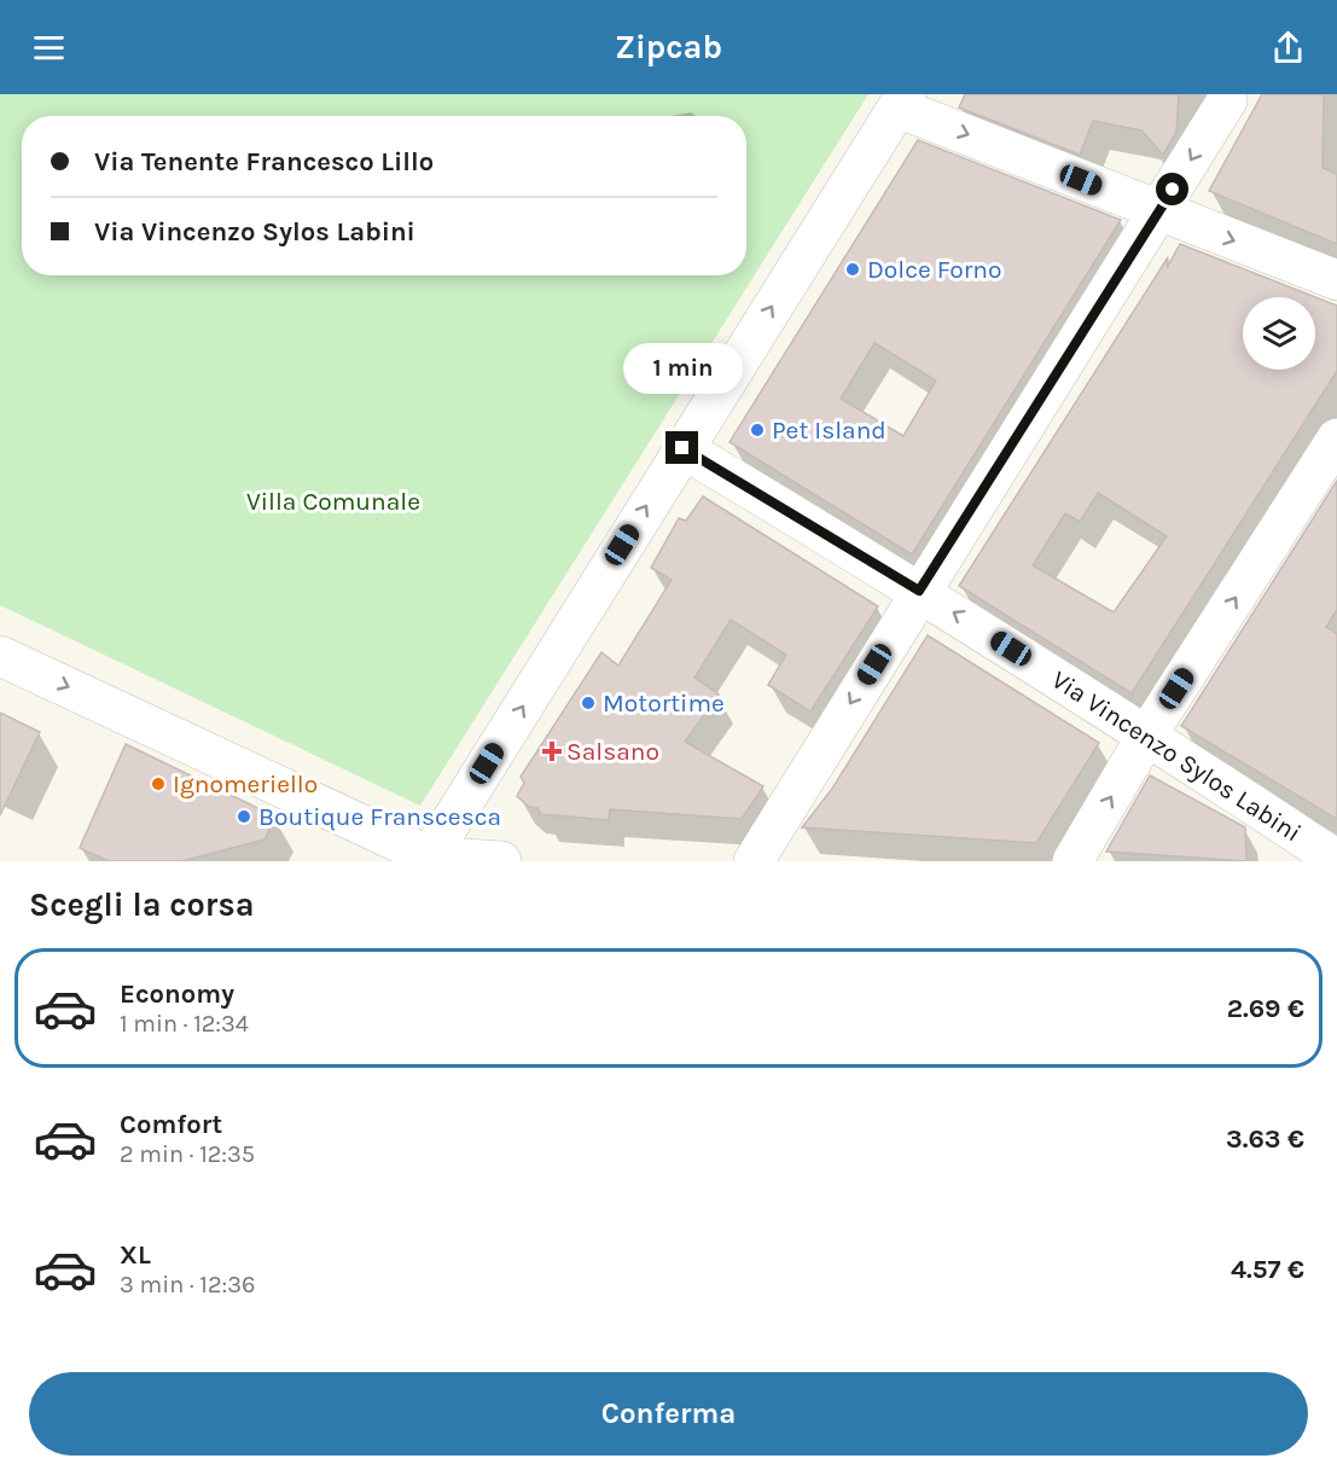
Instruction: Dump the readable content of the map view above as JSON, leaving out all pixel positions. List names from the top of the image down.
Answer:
{
  "streets": {
    "street": ["Via Vincenzo Sylos Labini"]
  },
  "parks": ["Villa Comunale"],
  "places": {
    "other": [
      "Dolce Forno",
      "Pet Island",
      "Motortime",
      "Ignomeriello",
      "Boutique Franscesca"
    ],
    "health": ["Salsano"]
  },
  "page": {
    "header": "Zipcab",
    "banner": ["Via Tenente Francesco Lillo", "Via Vincenzo Sylos Labini"],
    "bubble": "1 min",
    "heading": "Scegli la corsa",
    "list": [
      {
        "name": "Economy",
        "note": "1 min · 12:34",
        "value": "2.69 €"
      },
      {
        "name": "Comfort",
        "note": "2 min · 12:35",
        "value": "3.63 €"
      },
      {
        "name": "XL",
        "note": "3 min · 12:36",
        "value": "4.57 €"
      }
    ],
    "buttons": "Conferma"
  }
}
